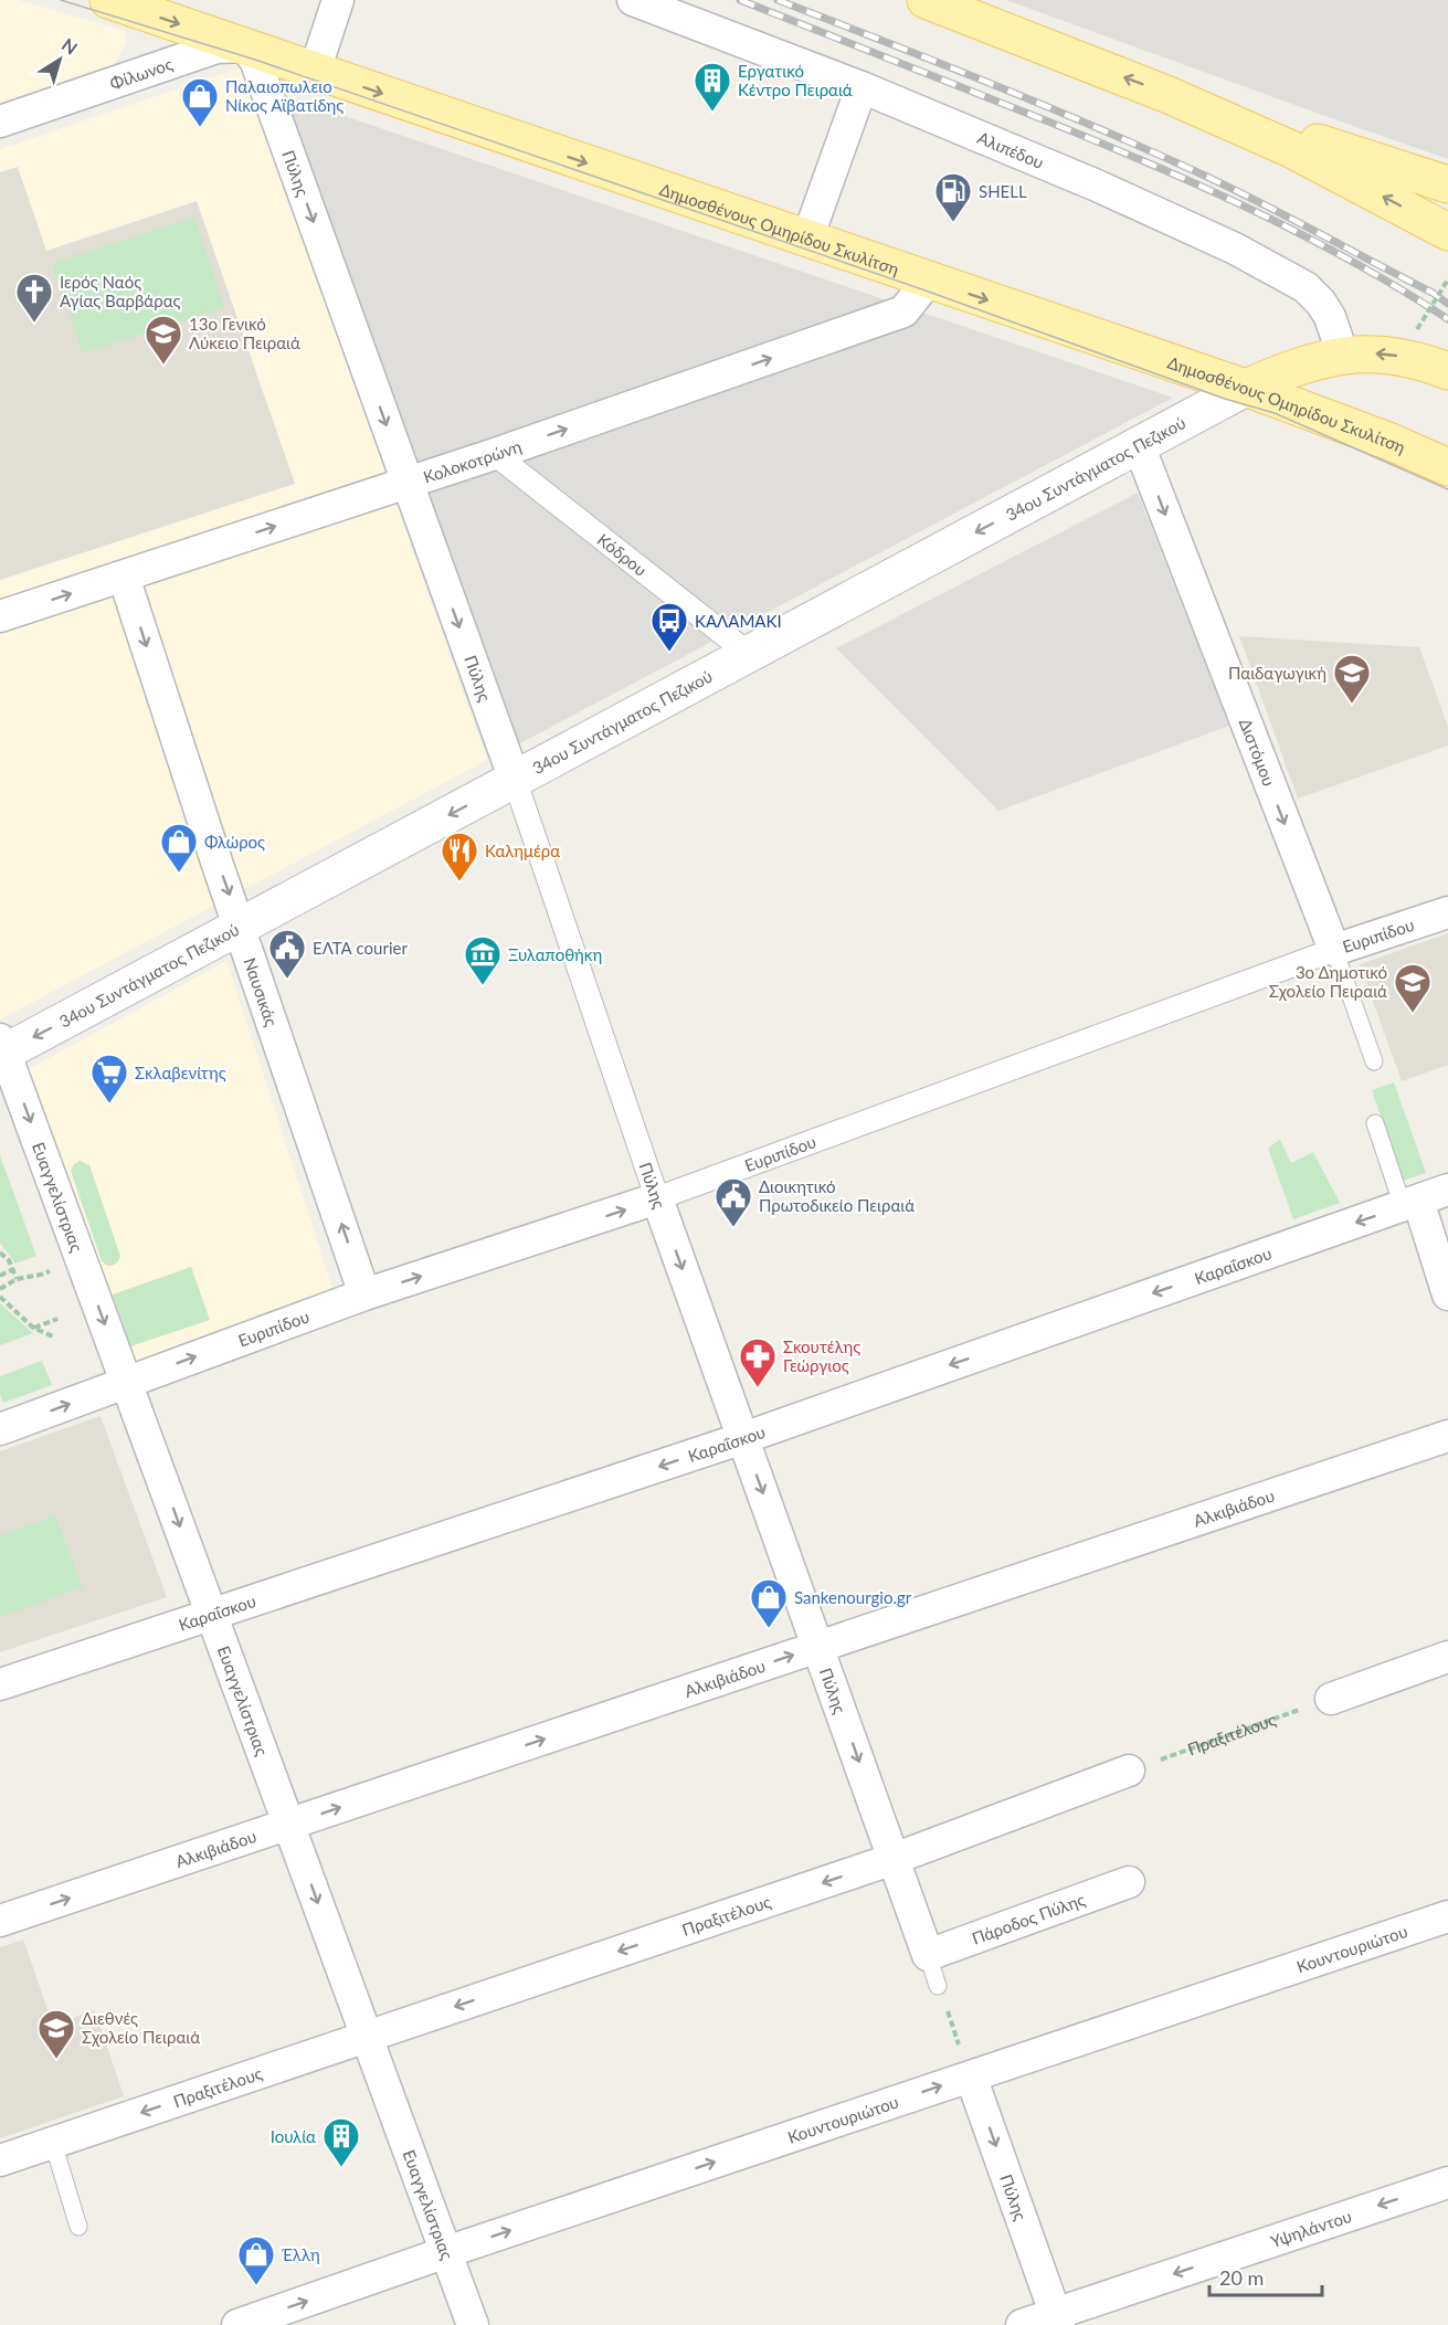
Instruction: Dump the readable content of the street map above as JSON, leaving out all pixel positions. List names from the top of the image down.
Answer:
{
  "streets": {
    "main road": ["Δημοσθένους Ομηρίδου Σκυλίτση", "34ου Συντάγματος Πεζικού"],
    "street": [
      "Φίλωνος",
      "Αλιπέδου",
      "Πύλης",
      "Κολοκοτρώνη",
      "Κόδρου",
      "Διστόμου",
      "Ευριπίδου",
      "Ναυσικάς",
      "Ευαγγελίστριας",
      "Καραΐσκου",
      "Αλκιβιάδου",
      "Πραξιτέλους",
      "Πάροδος Πύλης",
      "Κουντουριώτου",
      "Υψηλάντου"
    ]
  },
  "crossings": [
    ["Φίλωνος", "Πύλης"],
    ["Φίλωνος", "Δημοσθένους Ομηρίδου Σκυλίτση"],
    ["Πύλης", "Δημοσθένους Ομηρίδου Σκυλίτση"],
    ["Πύλης", "Κολοκοτρώνη"],
    ["Πύλης", "34ου Συντάγματος Πεζικού"],
    ["Πύλης", "Ευριπίδου"],
    ["Πύλης", "Καραΐσκου"],
    ["Πύλης", "Αλκιβιάδου"],
    ["Πύλης", "Πραξιτέλους"],
    ["Πύλης", "Πάροδος Πύλης"],
    ["Πύλης", "Κουντουριώτου"],
    ["Πύλης", "Υψηλάντου"],
    ["Δημοσθένους Ομηρίδου Σκυλίτση", "Κολοκοτρώνη"],
    ["Δημοσθένους Ομηρίδου Σκυλίτση", "34ου Συντάγματος Πεζικού"],
    ["Κολοκοτρώνη", "Κόδρου"],
    ["Κολοκοτρώνη", "Ναυσικάς"],
    ["34ου Συντάγματος Πεζικού", "Κόδρου"],
    ["34ου Συντάγματος Πεζικού", "Διστόμου"],
    ["34ου Συντάγματος Πεζικού", "Ναυσικάς"],
    ["34ου Συντάγματος Πεζικού", "Ευαγγελίστριας"],
    ["Διστόμου", "Ευριπίδου"],
    ["Ευριπίδου", "Ναυσικάς"],
    ["Ευριπίδου", "Ευαγγελίστριας"],
    ["Ευαγγελίστριας", "Καραΐσκου"],
    ["Ευαγγελίστριας", "Αλκιβιάδου"],
    ["Ευαγγελίστριας", "Πραξιτέλους"],
    ["Ευαγγελίστριας", "Κουντουριώτου"]
  ],
  "one_way": [
    "Πύλης",
    "Κολοκοτρώνη",
    "34ου Συντάγματος Πεζικού",
    "Διστόμου",
    "Ευριπίδου",
    "Ευαγγελίστριας",
    "Καραΐσκου",
    "Αλκιβιάδου",
    "Πραξιτέλους",
    "Κουντουριώτου",
    "Υψηλάντου"
  ],
  "places": {
    "building": ["Εργατικό Κέντρο Πειραιά", "Ιουλία"],
    "shop": [
      "Παλαιοπωλειο Νίκος Αϊβατίδης",
      "Φλώρος",
      "Sankenourgio.gr",
      "Έλλη"
    ],
    "fuel station": ["SHELL"],
    "church": ["Ιερός Ναός Αγίας Βαρβάρας"],
    "school or university": [
      "13ο Γενικό Λύκειο Πειραιά",
      "Παιδαγωγική",
      "3ο Δημοτικό Σχολείο Πειραιά",
      "Διεθνές Σχολείο Πειραιά"
    ],
    "bus stop": ["ΚΑΛΑΜΑΚΙ"],
    "restaurant": ["Καλημέρα"],
    "public building": ["ΕΛΤΑ courier", "Διοικητικό Πρωτοδικείο Πειραιά"],
    "museum": ["Ξυλαποθήκη"],
    "supermarket": ["Σκλαβενίτης"],
    "pharmacy": ["Σκουτέλης Γεώργιος"]
  },
  "scale_bar": "20 m",
  "north": "top right"
}
